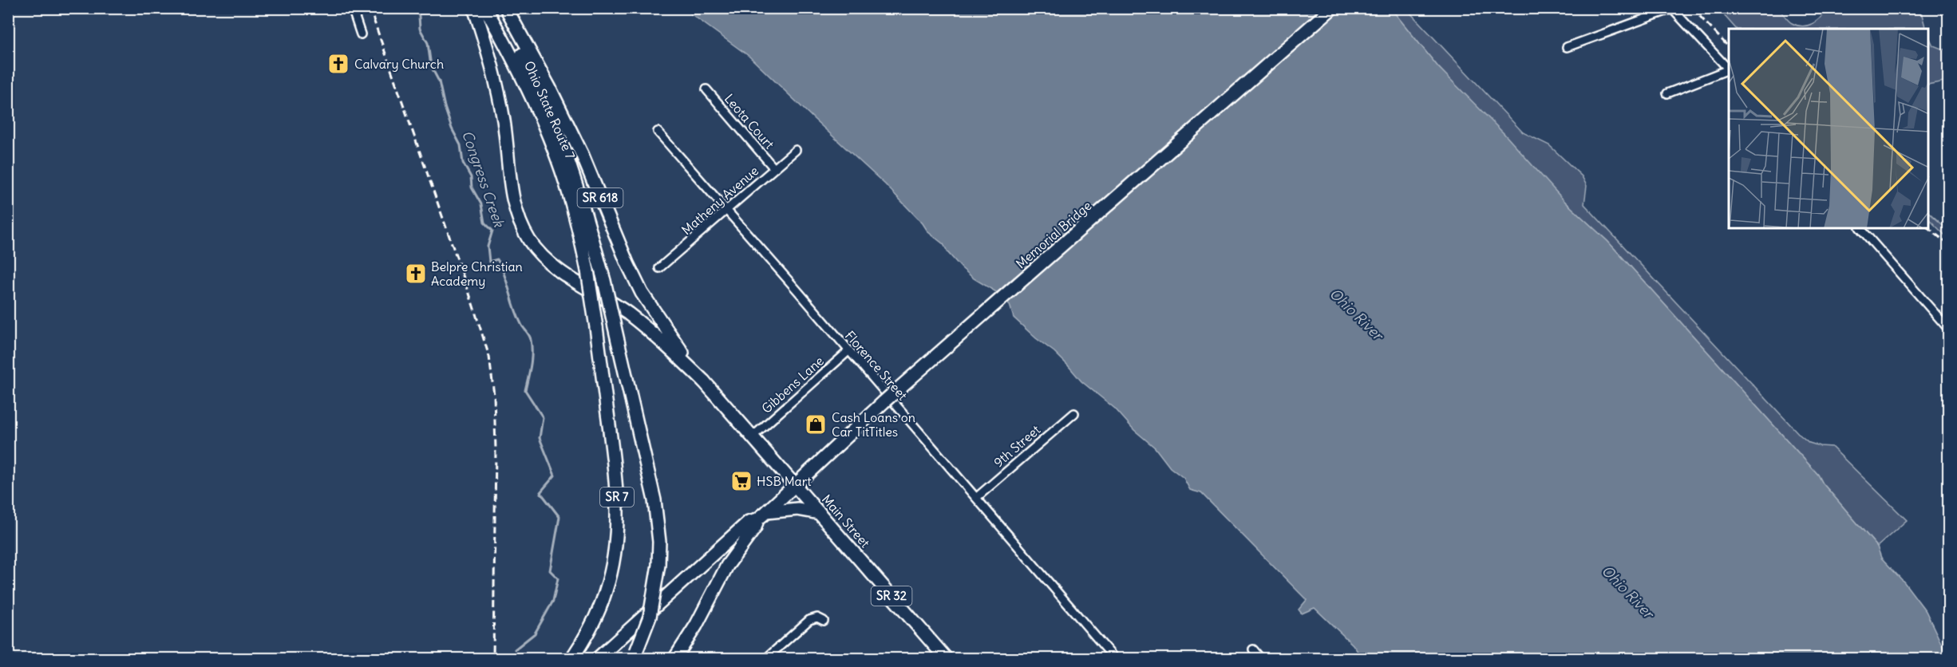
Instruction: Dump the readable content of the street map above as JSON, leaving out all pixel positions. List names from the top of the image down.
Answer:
{
  "streets": {
    "main road": [
      "Ohio State Route 7",
      "SR 618",
      "Memorial Bridge",
      "SR 7",
      "Main Street",
      "SR 32"
    ],
    "street": [
      "Leota Court",
      "Matheny Avenue",
      "Florence Street",
      "Gibbens Lane",
      "9th Street"
    ]
  },
  "crossings": [
    ["Leota Court", "Matheny Avenue"],
    ["SR 618", "Main Street"],
    ["Matheny Avenue", "Florence Street"],
    ["Memorial Bridge", "Main Street"],
    ["Florence Street", "Gibbens Lane"],
    ["Florence Street", "9th Street"],
    ["Gibbens Lane", "Main Street"]
  ],
  "water": ["Congress Creek", "Ohio River"],
  "places": {
    "church": ["Calvary Church", "Belpre Christian Academy"],
    "shop": ["Cash Loans on Car TitTitles"],
    "supermarket": ["HSB Mart"]
  }
}
